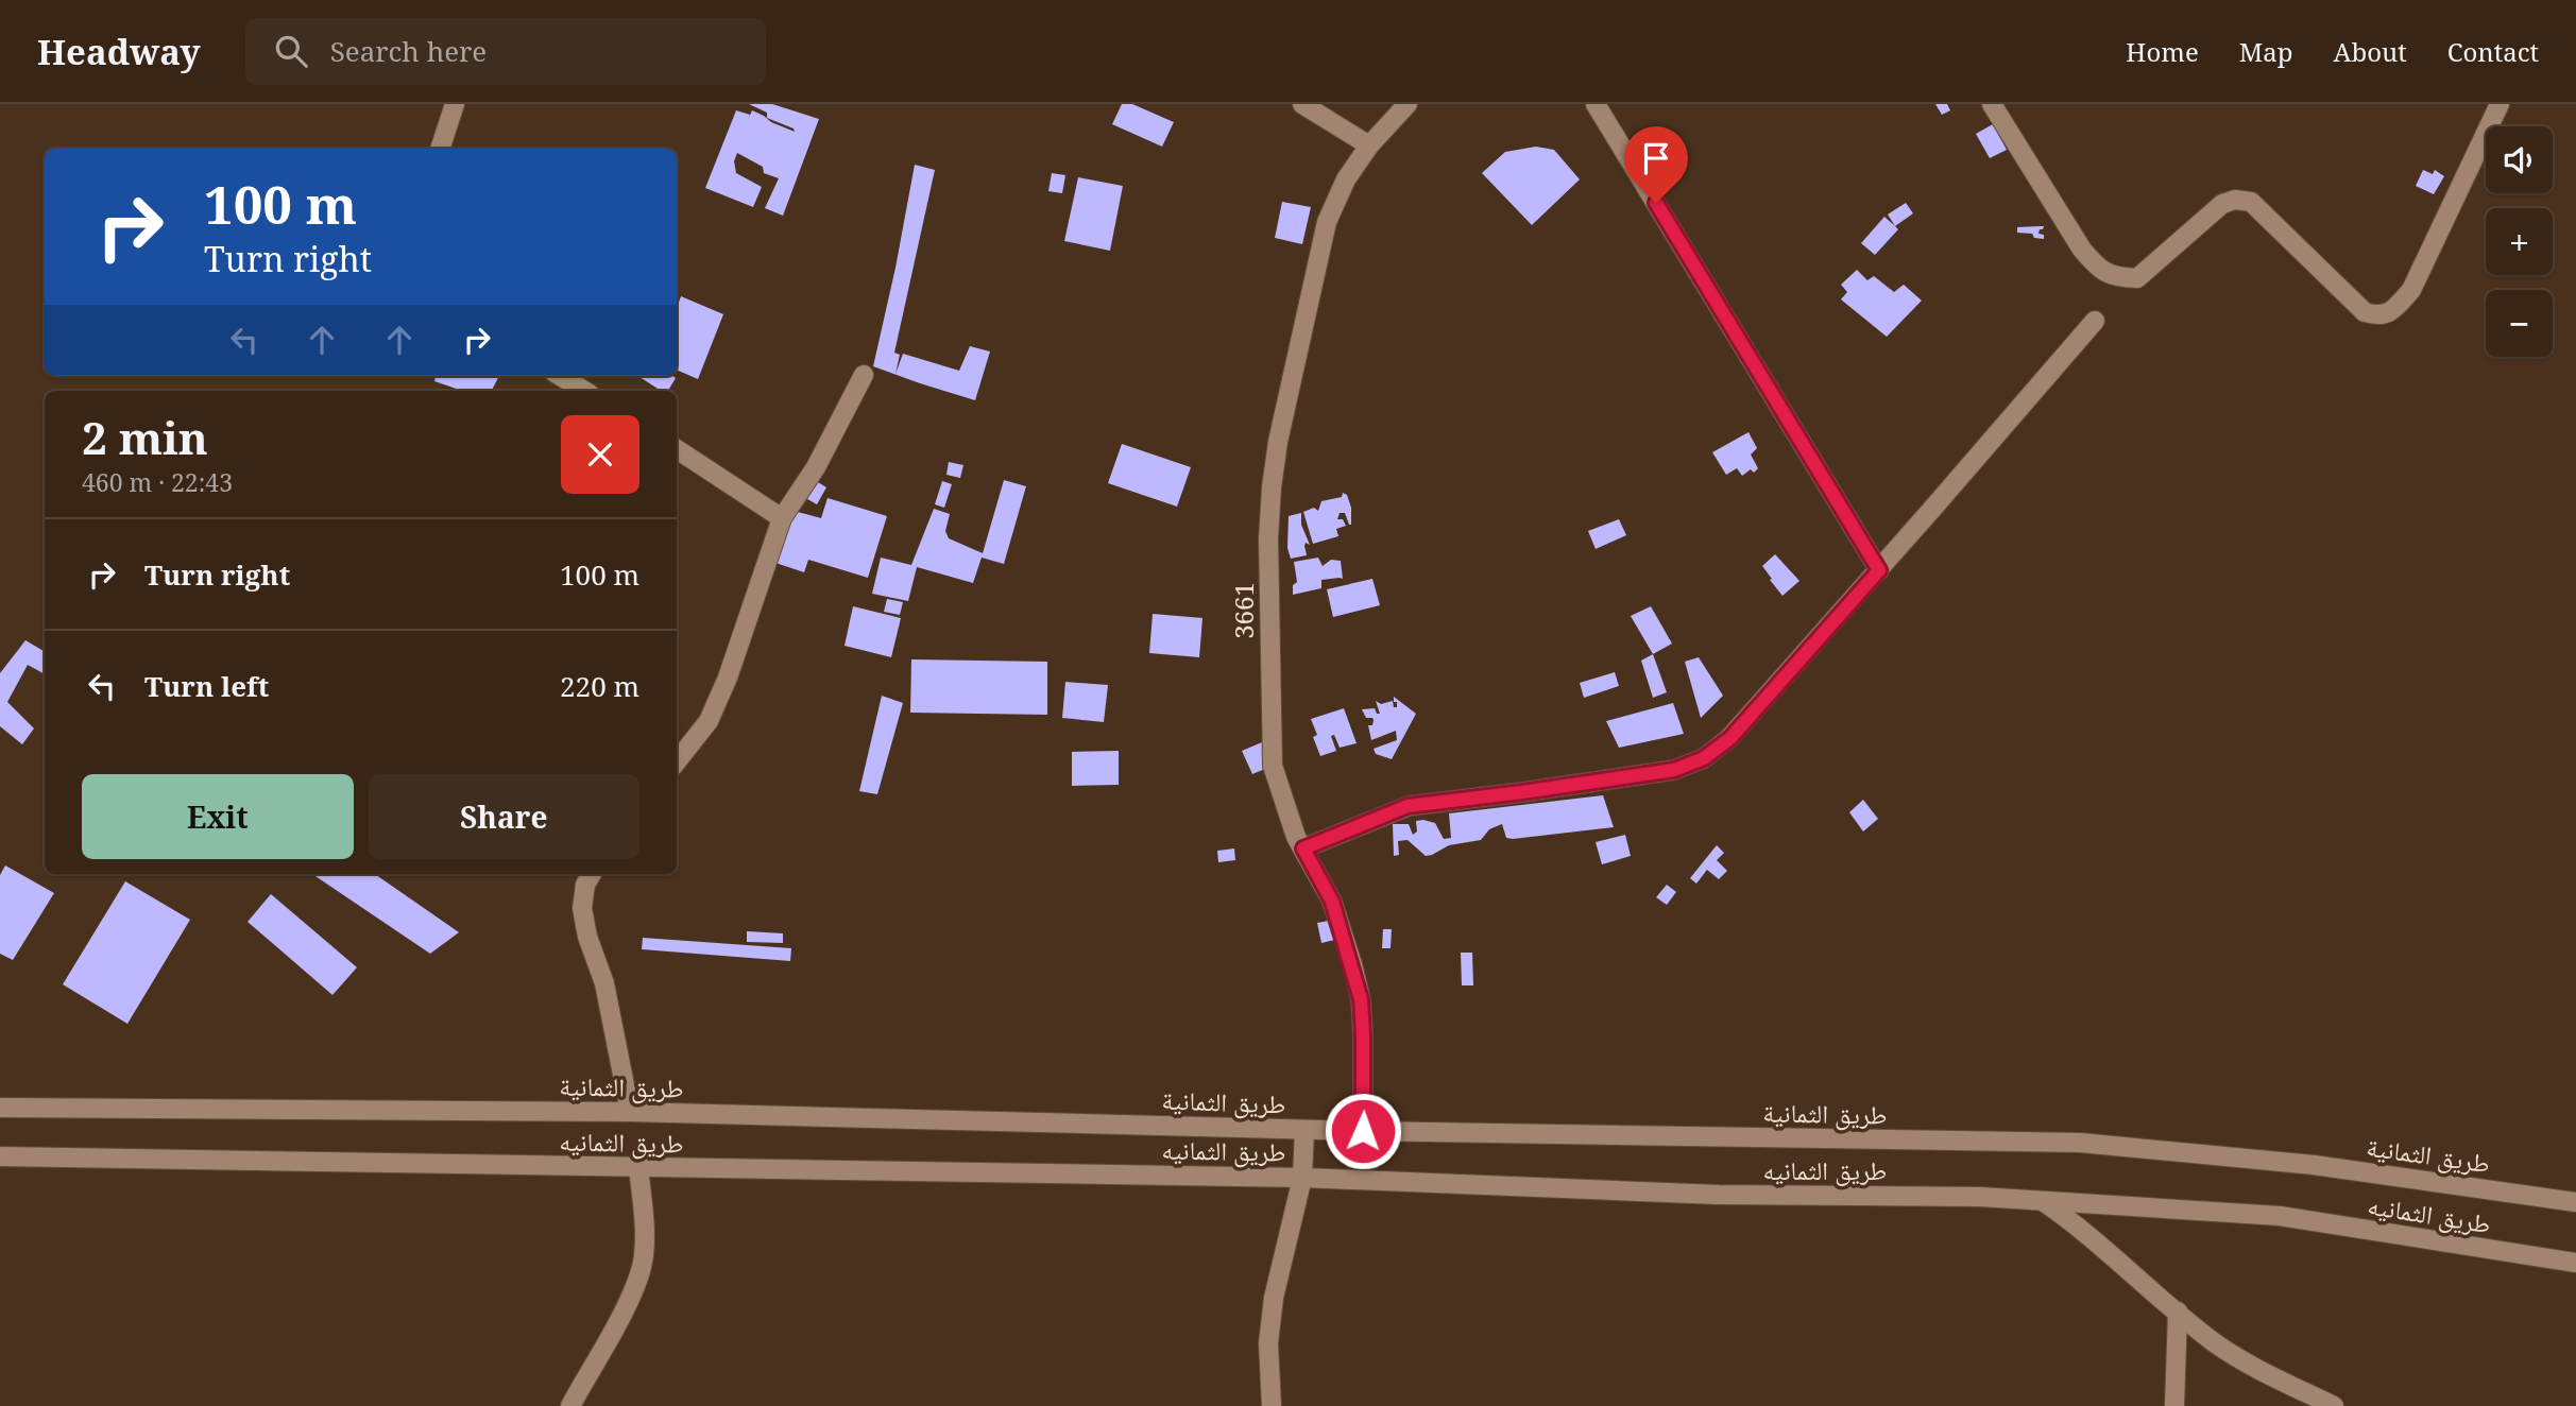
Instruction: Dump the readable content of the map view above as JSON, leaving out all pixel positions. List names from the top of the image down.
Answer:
{
  "streets": {
    "street": ["3661", "طريق الثمانية", "طريق الثمانيه"]
  },
  "crossings": [
    ["3661", "طريق الثمانية"]
  ],
  "page": {
    "header": "Headway",
    "search": "Search here",
    "nav": [
      "Home",
      "Map",
      "About",
      "Contact"
    ],
    "map_buttons": ["+", "−"],
    "turn": ["100 m", "Turn right"],
    "heading": ["2 min", "460 m · 22:43"],
    "list": [
      {
        "name": "Turn right",
        "value": "100 m"
      },
      {
        "name": "Turn left",
        "value": "220 m"
      }
    ],
    "buttons": ["Exit", "Share"]
  }
}
